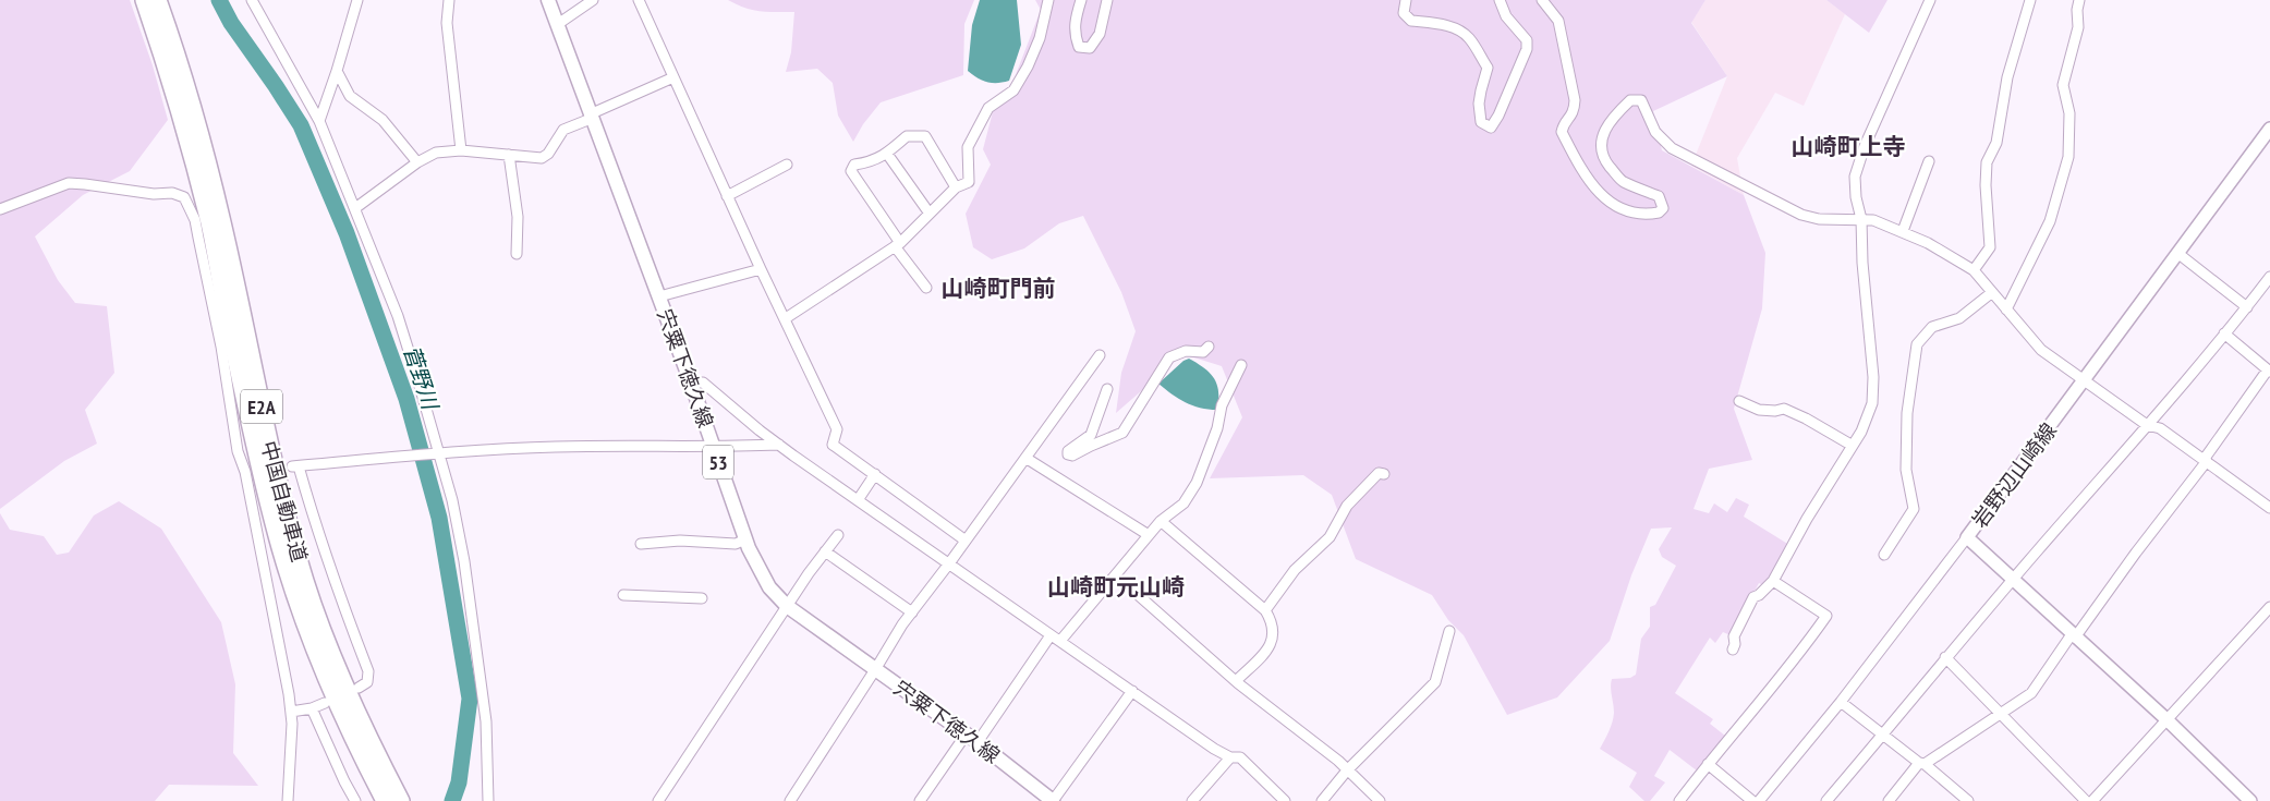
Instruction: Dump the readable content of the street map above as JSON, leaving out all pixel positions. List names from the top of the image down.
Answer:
{
  "streets": {
    "highway": ["E2A", "中国自動車道"],
    "main road": ["宍粟下徳久線", "53", "岩野辺山崎線"]
  },
  "districts": ["山崎町上寺", "山崎町門前", "山崎町元山崎"],
  "water": ["菅野川"]
}
